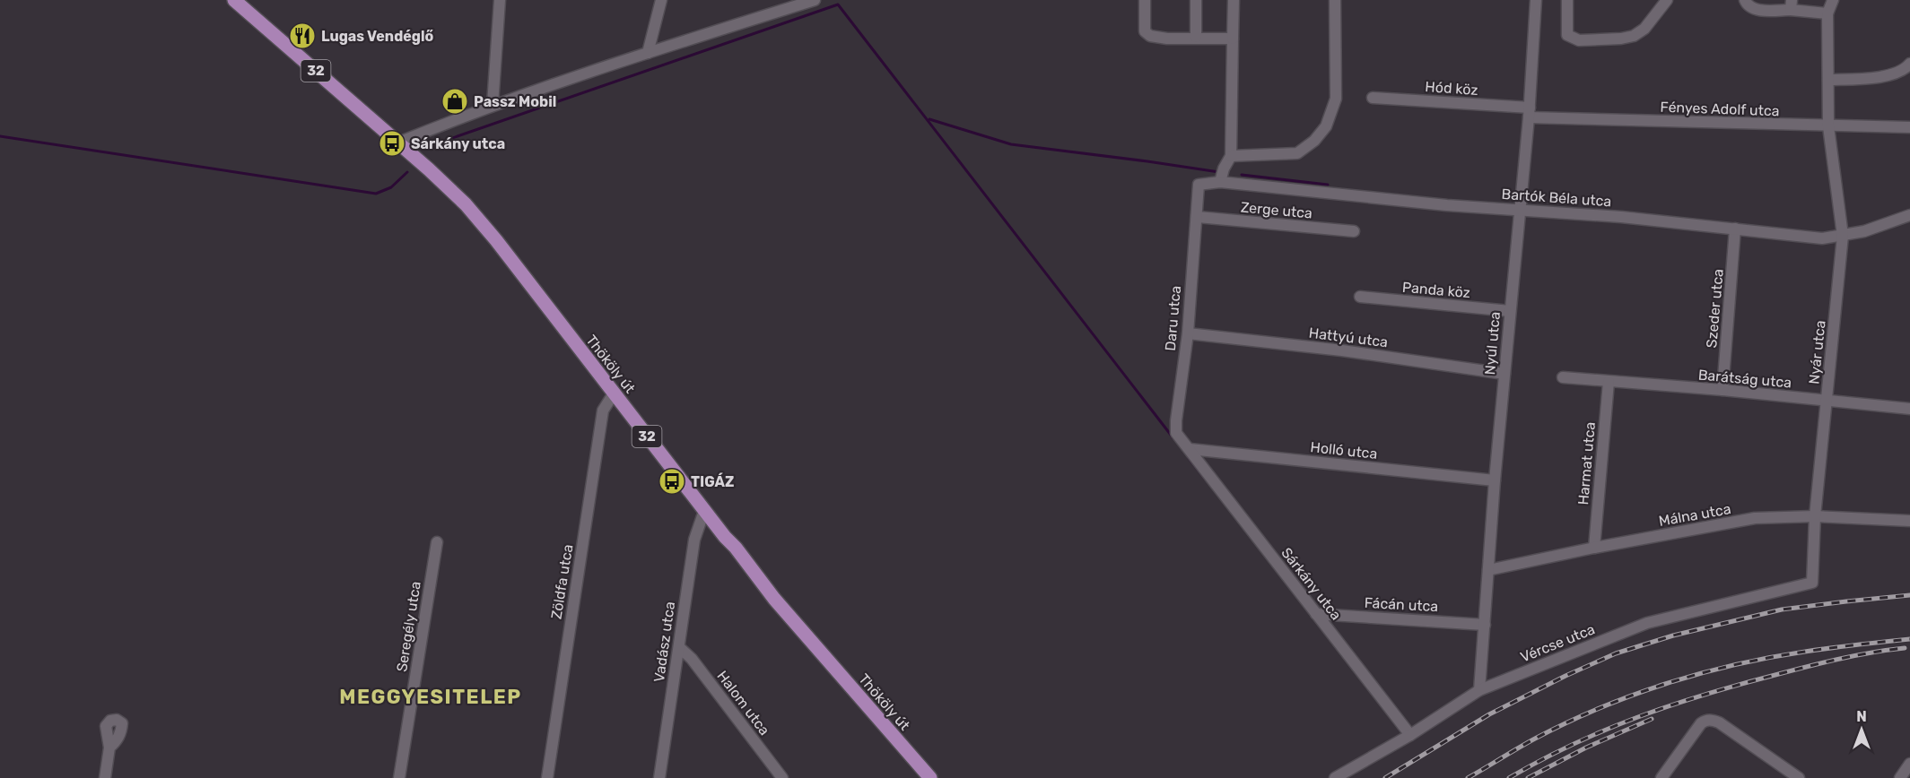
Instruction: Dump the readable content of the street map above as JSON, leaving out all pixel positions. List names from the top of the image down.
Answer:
{
  "streets": {
    "main road": ["32", "Thököly út"],
    "street": [
      "Hód köz",
      "Fényes Adolf utca",
      "Bartók Béla utca",
      "Zerge utca",
      "Panda köz",
      "Szeder utca",
      "Daru utca",
      "Hattyú utca",
      "Nyúl utca",
      "Nyár utca",
      "Barátság utca",
      "Holló utca",
      "Harmat utca",
      "Málna utca",
      "Zöldfa utca",
      "Sárkány utca",
      "Fácán utca",
      "Seregély utca",
      "Vadász utca",
      "Vércse utca",
      "Halom utca"
    ]
  },
  "crossings": [
    ["Hód köz", "Fényes Adolf utca"],
    ["Hód köz", "Nyúl utca"],
    ["Fényes Adolf utca", "Nyúl utca"],
    ["Fényes Adolf utca", "Nyár utca"],
    ["Bartók Béla utca", "Szeder utca"],
    ["Bartók Béla utca", "Daru utca"],
    ["Bartók Béla utca", "Nyúl utca"],
    ["Bartók Béla utca", "Nyár utca"],
    ["Zerge utca", "Daru utca"],
    ["Panda köz", "Nyúl utca"],
    ["Szeder utca", "Barátság utca"],
    ["Daru utca", "Hattyú utca"],
    ["Daru utca", "Holló utca"],
    ["Daru utca", "Sárkány utca"],
    ["Hattyú utca", "Nyúl utca"],
    ["Nyúl utca", "Holló utca"],
    ["Nyúl utca", "Málna utca"],
    ["Nyúl utca", "Fácán utca"],
    ["Nyúl utca", "Vércse utca"],
    ["Nyár utca", "Barátság utca"],
    ["Nyár utca", "Málna utca"],
    ["Nyár utca", "Vércse utca"],
    ["Thököly út", "Zöldfa utca"],
    ["Thököly út", "Vadász utca"],
    ["Barátság utca", "Harmat utca"],
    ["Holló utca", "Sárkány utca"],
    ["Harmat utca", "Málna utca"],
    ["Sárkány utca", "Fácán utca"],
    ["Sárkány utca", "Vércse utca"],
    ["Vadász utca", "Halom utca"]
  ],
  "districts": ["MEGGYESITELEP"],
  "places": {
    "restaurant": ["Lugas Vendéglő"],
    "shop": ["Passz Mobil"],
    "bus stop": ["Sárkány utca", "TIGÁZ"]
  },
  "north": "top"
}
